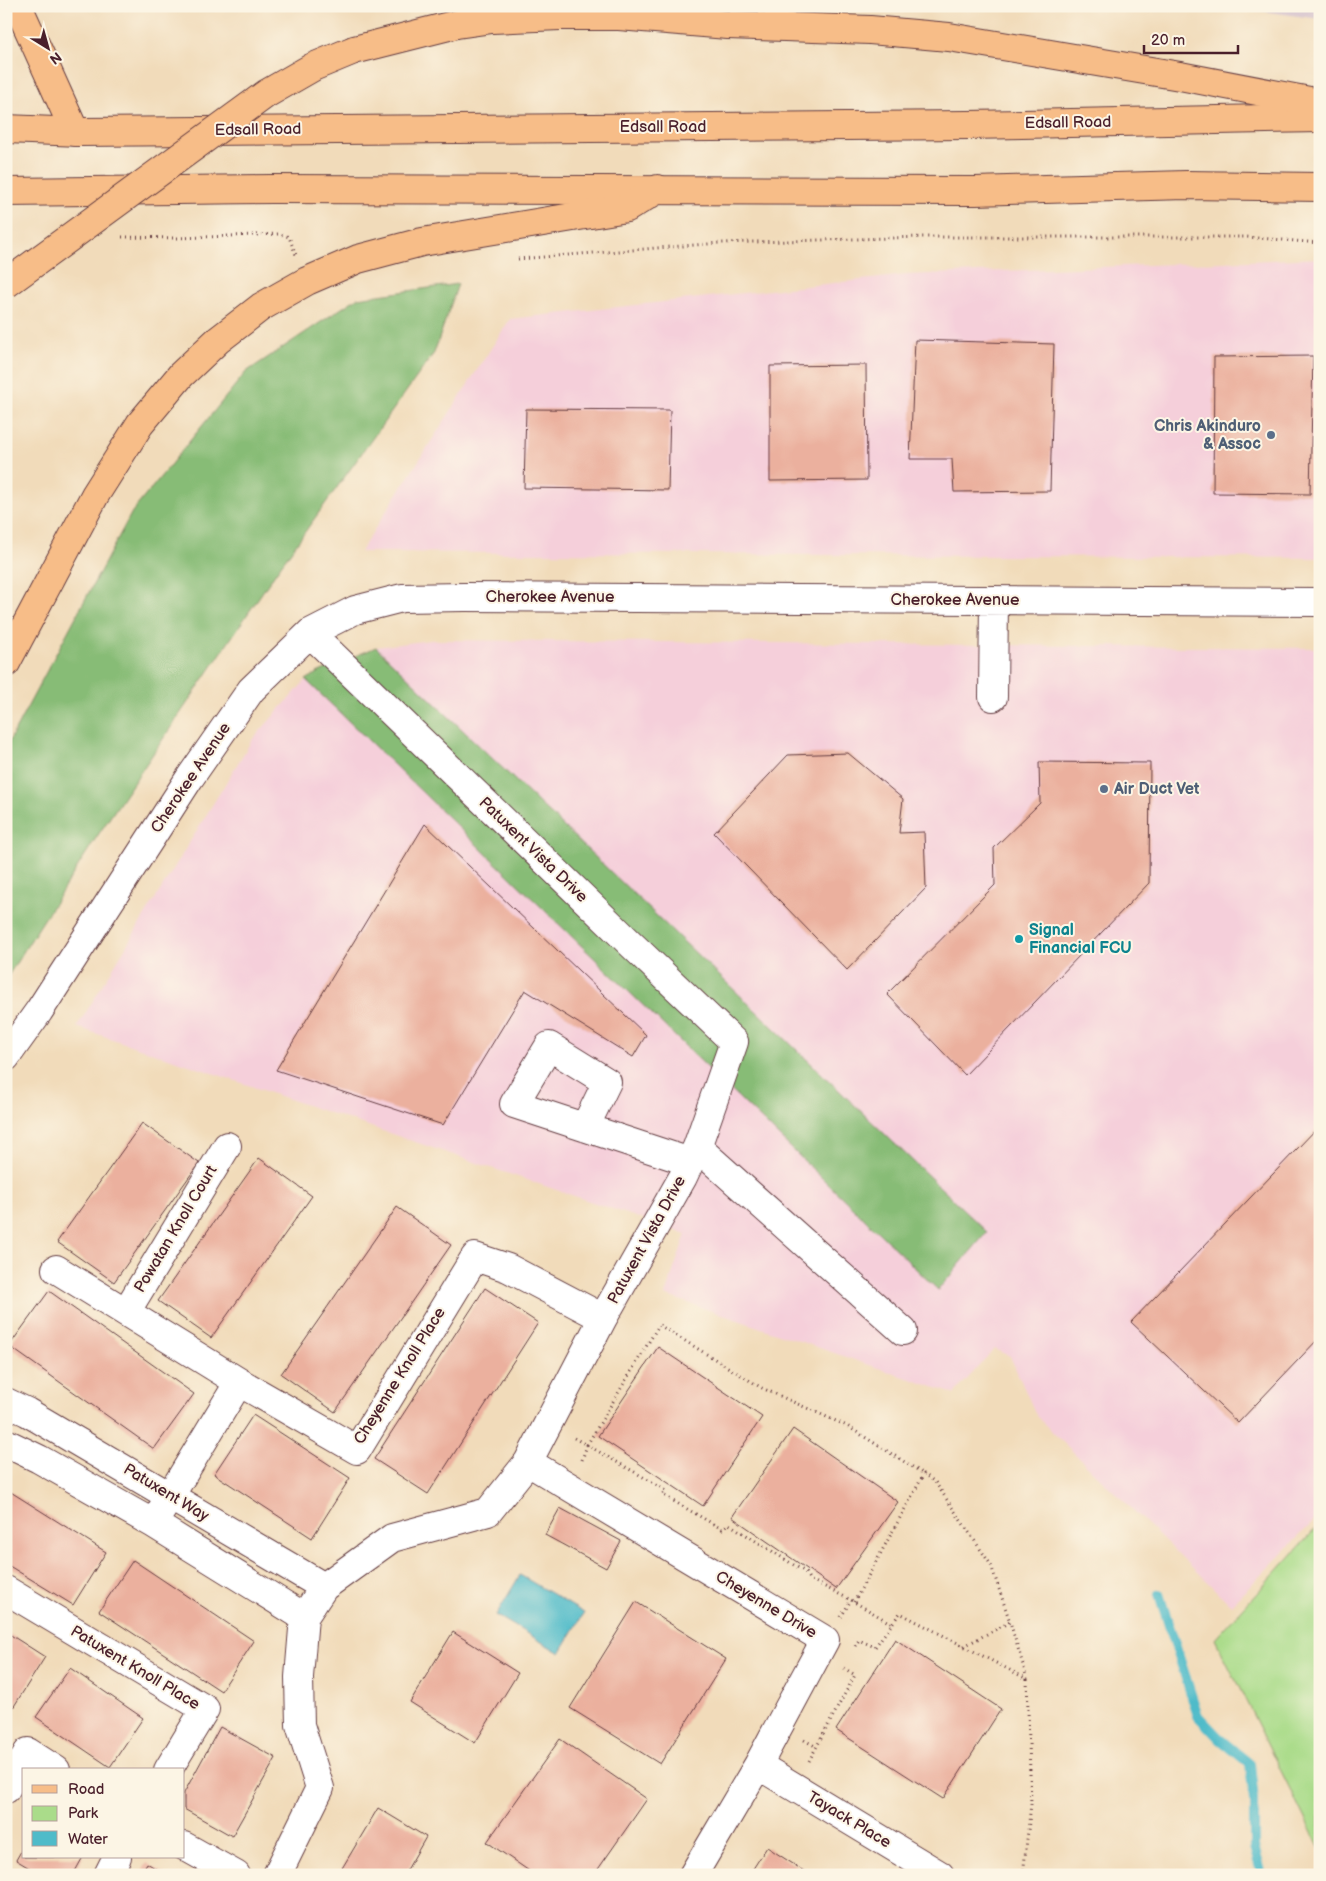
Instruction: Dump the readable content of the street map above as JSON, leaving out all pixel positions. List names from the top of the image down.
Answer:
{
  "streets": {
    "main road": ["Edsall Road"],
    "street": [
      "Cherokee Avenue",
      "Patuxent Vista Drive",
      "Powatan Knoll Court",
      "Cheyenne Knoll Place",
      "Patuxent Way",
      "Cheyenne Drive",
      "Patuxent Knoll Place",
      "Tayack Place"
    ]
  },
  "crossings": [
    ["Cherokee Avenue", "Patuxent Vista Drive"],
    ["Patuxent Vista Drive", "Cheyenne Knoll Place"],
    ["Patuxent Vista Drive", "Patuxent Way"],
    ["Patuxent Vista Drive", "Cheyenne Drive"],
    ["Powatan Knoll Court", "Cheyenne Knoll Place"],
    ["Cheyenne Drive", "Tayack Place"]
  ],
  "places": ["Chris Akinduro & Assoc", "Air Duct Vet", "Signal Financial FCU"],
  "legend": ["Road", "Park", "Water"],
  "scale_bar": "20 m",
  "north": "bottom right"
}
